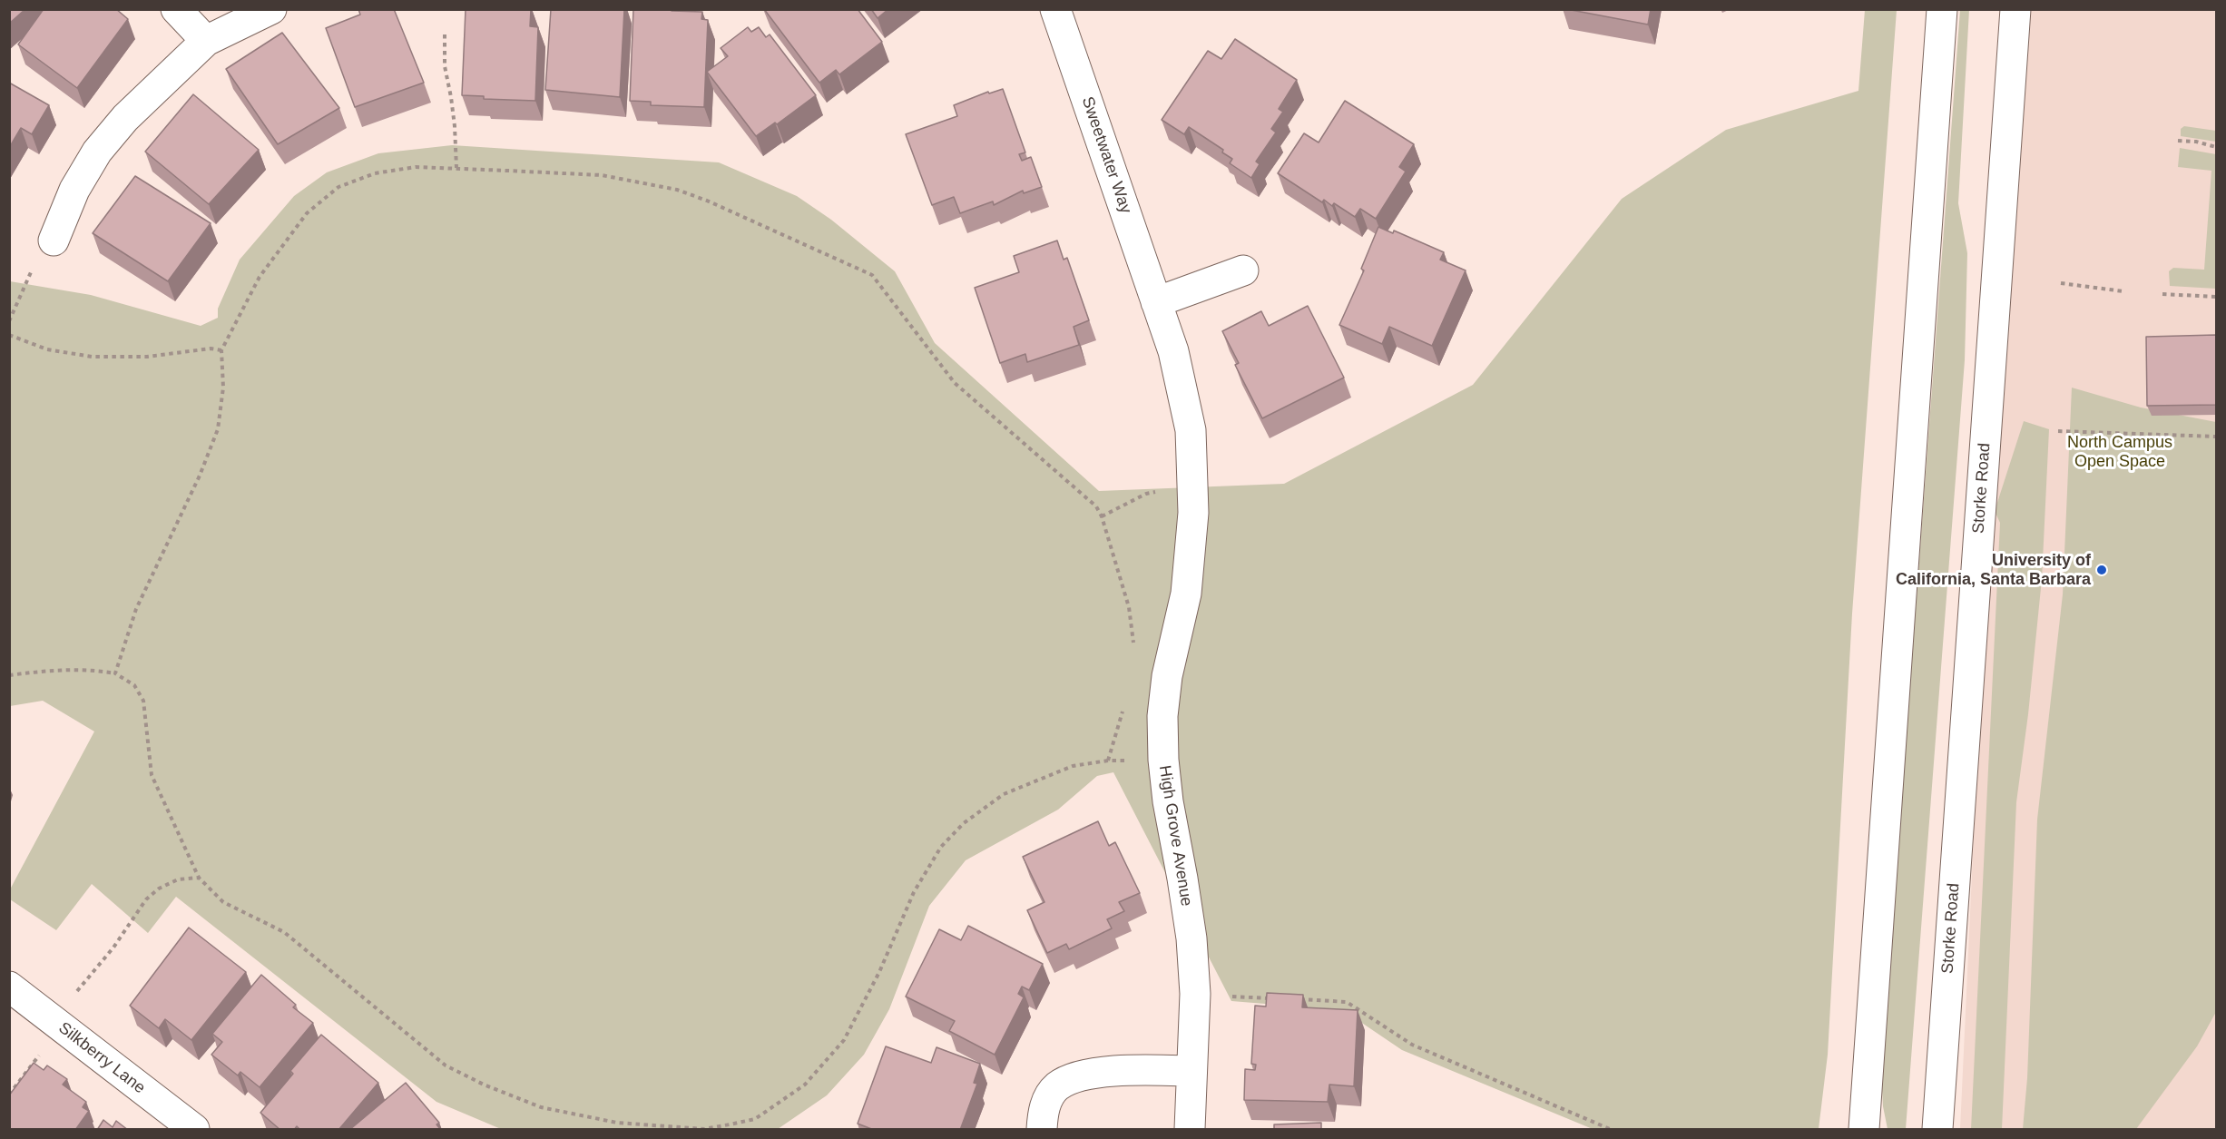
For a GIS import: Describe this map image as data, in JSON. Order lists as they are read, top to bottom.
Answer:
{
  "streets": {
    "main road": [
      "Sweetwater Way",
      "Storke Road",
      "High Grove Avenue",
      "Silkberry Lane"
    ]
  },
  "crossings": [
    ["Sweetwater Way", "High Grove Avenue"]
  ],
  "parks": ["North Campus Open Space"],
  "places": ["University of California, Santa Barbara"]
}
